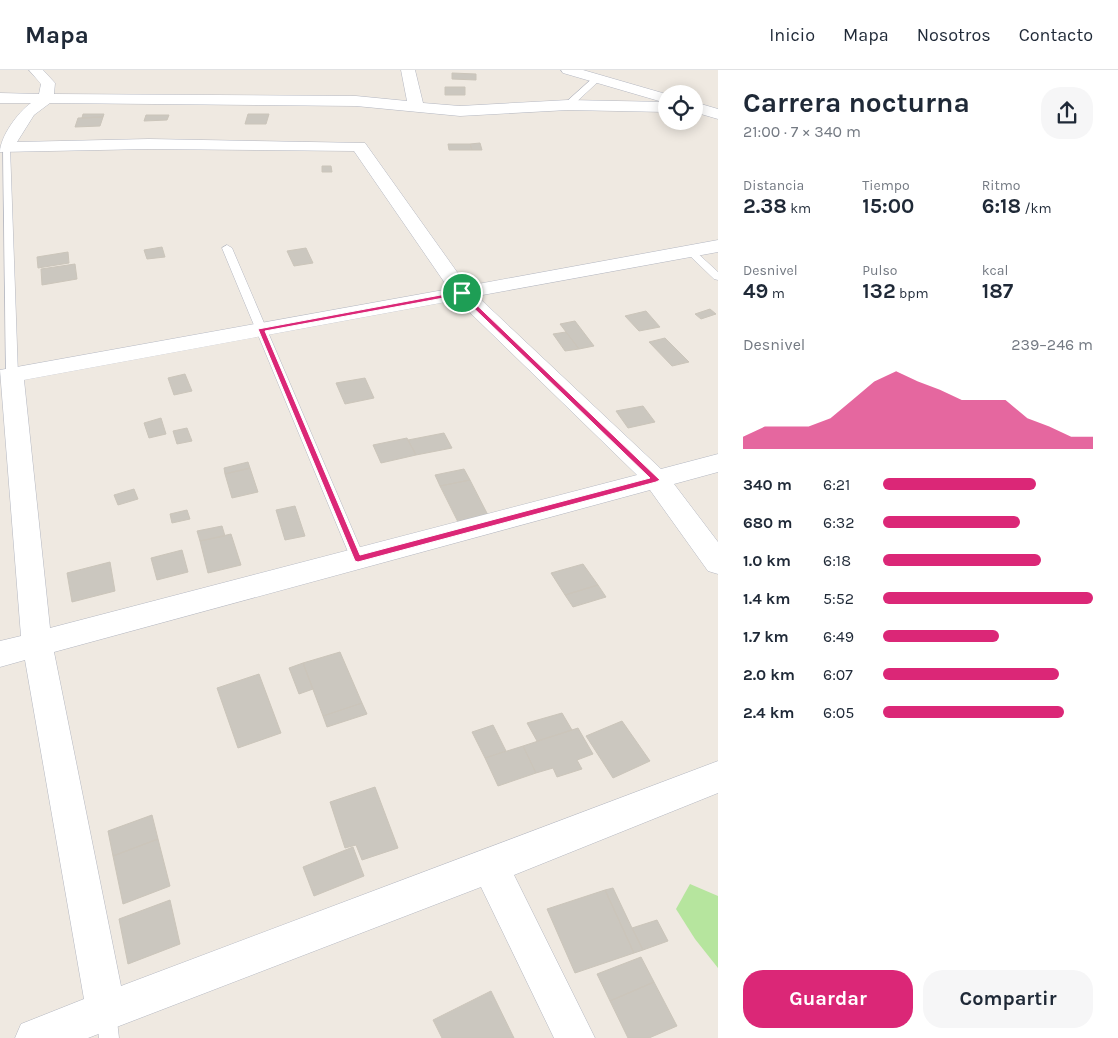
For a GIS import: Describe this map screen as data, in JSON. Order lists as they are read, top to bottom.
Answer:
{
  "page": {
    "header": "Mapa",
    "nav": [
      "Inicio",
      "Mapa",
      "Nosotros",
      "Contacto"
    ],
    "heading": ["Carrera nocturna", "21:00 · 7 × 340 m"],
    "stats": [
      ["Distancia", "2.38 km"],
      ["Tiempo", "15:00"],
      ["Ritmo", "6:18 /km"],
      ["Desnivel", "49 m"],
      ["Pulso", "132 bpm"],
      ["kcal", "187"]
    ],
    "chart": ["Desnivel", "239–246 m"],
    "list": [
      {
        "name": "340 m",
        "note": "6:21"
      },
      {
        "name": "680 m",
        "note": "6:32"
      },
      {
        "name": "1.0 km",
        "note": "6:18"
      },
      {
        "name": "1.4 km",
        "note": "5:52"
      },
      {
        "name": "1.7 km",
        "note": "6:49"
      },
      {
        "name": "2.0 km",
        "note": "6:07"
      },
      {
        "name": "2.4 km",
        "note": "6:05"
      }
    ],
    "buttons": ["Guardar", "Compartir"]
  }
}
